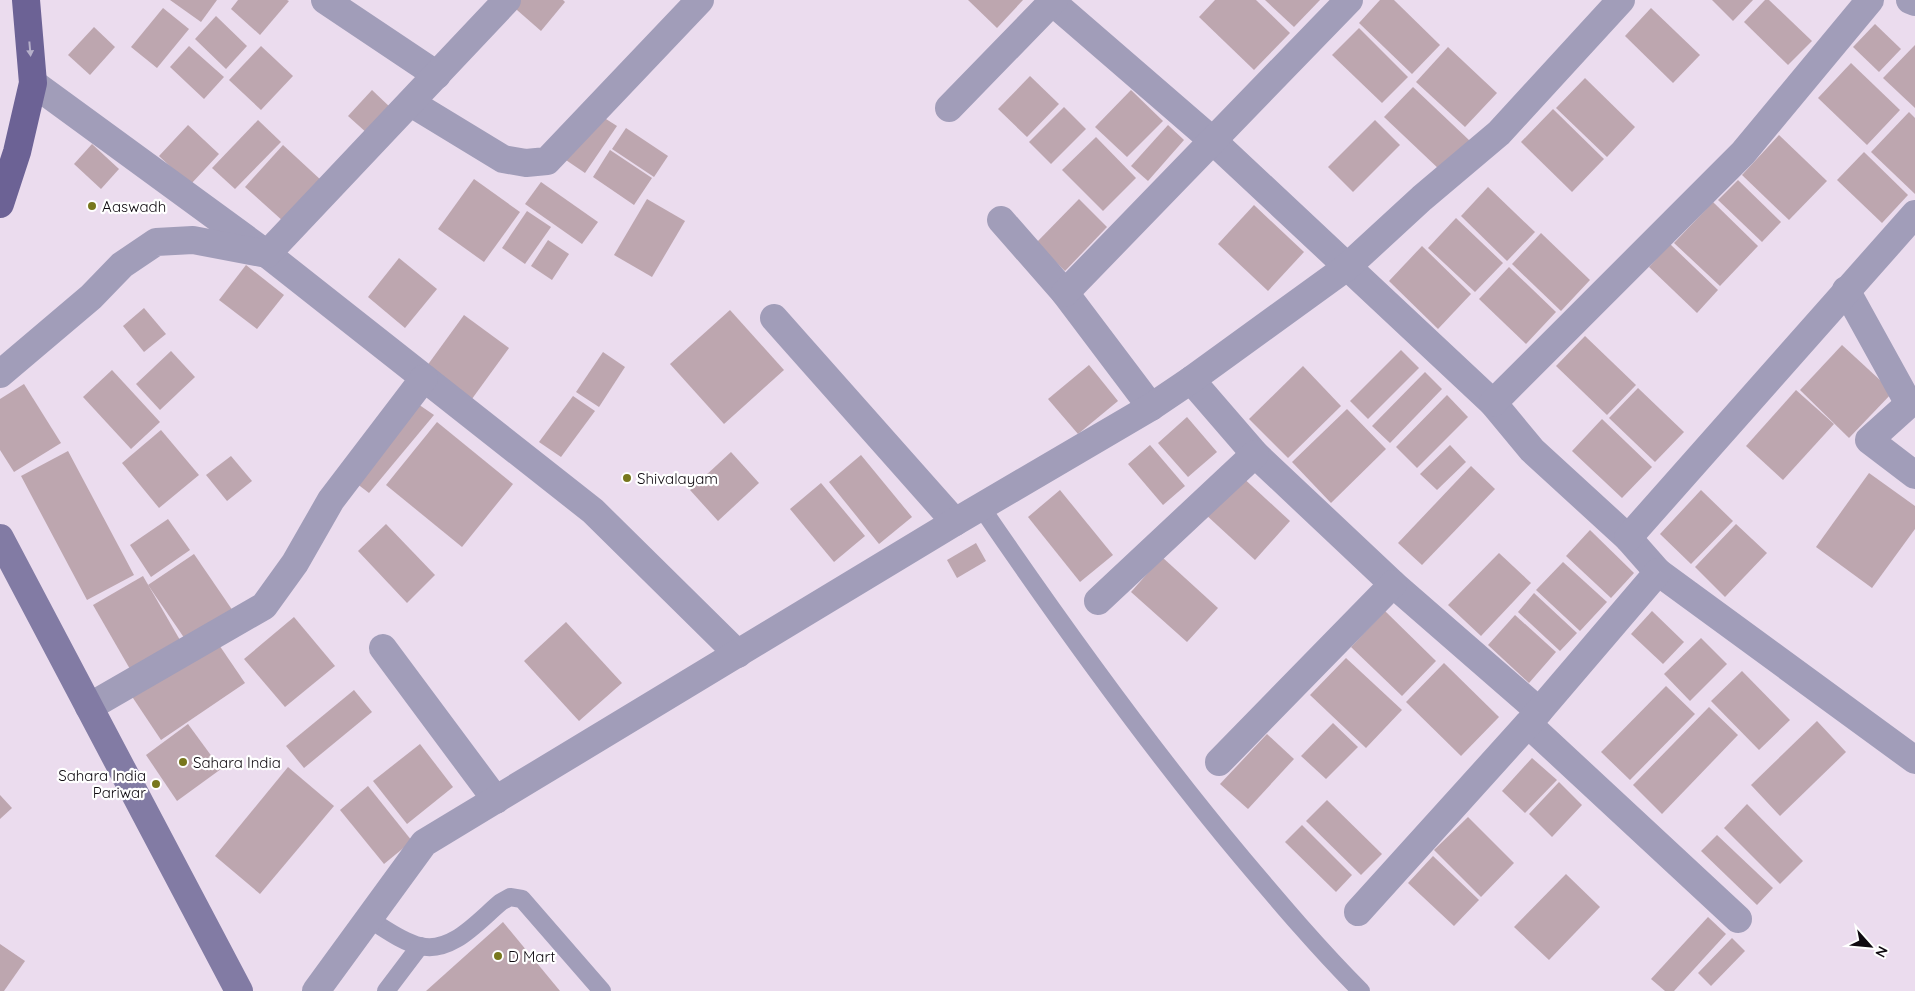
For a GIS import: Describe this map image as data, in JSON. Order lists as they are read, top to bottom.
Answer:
{
  "places": [
    "Aaswadh",
    "Shivalayam",
    "Sahara India",
    "Sahara India Pariwar",
    "D Mart"
  ],
  "north": "bottom right"
}
